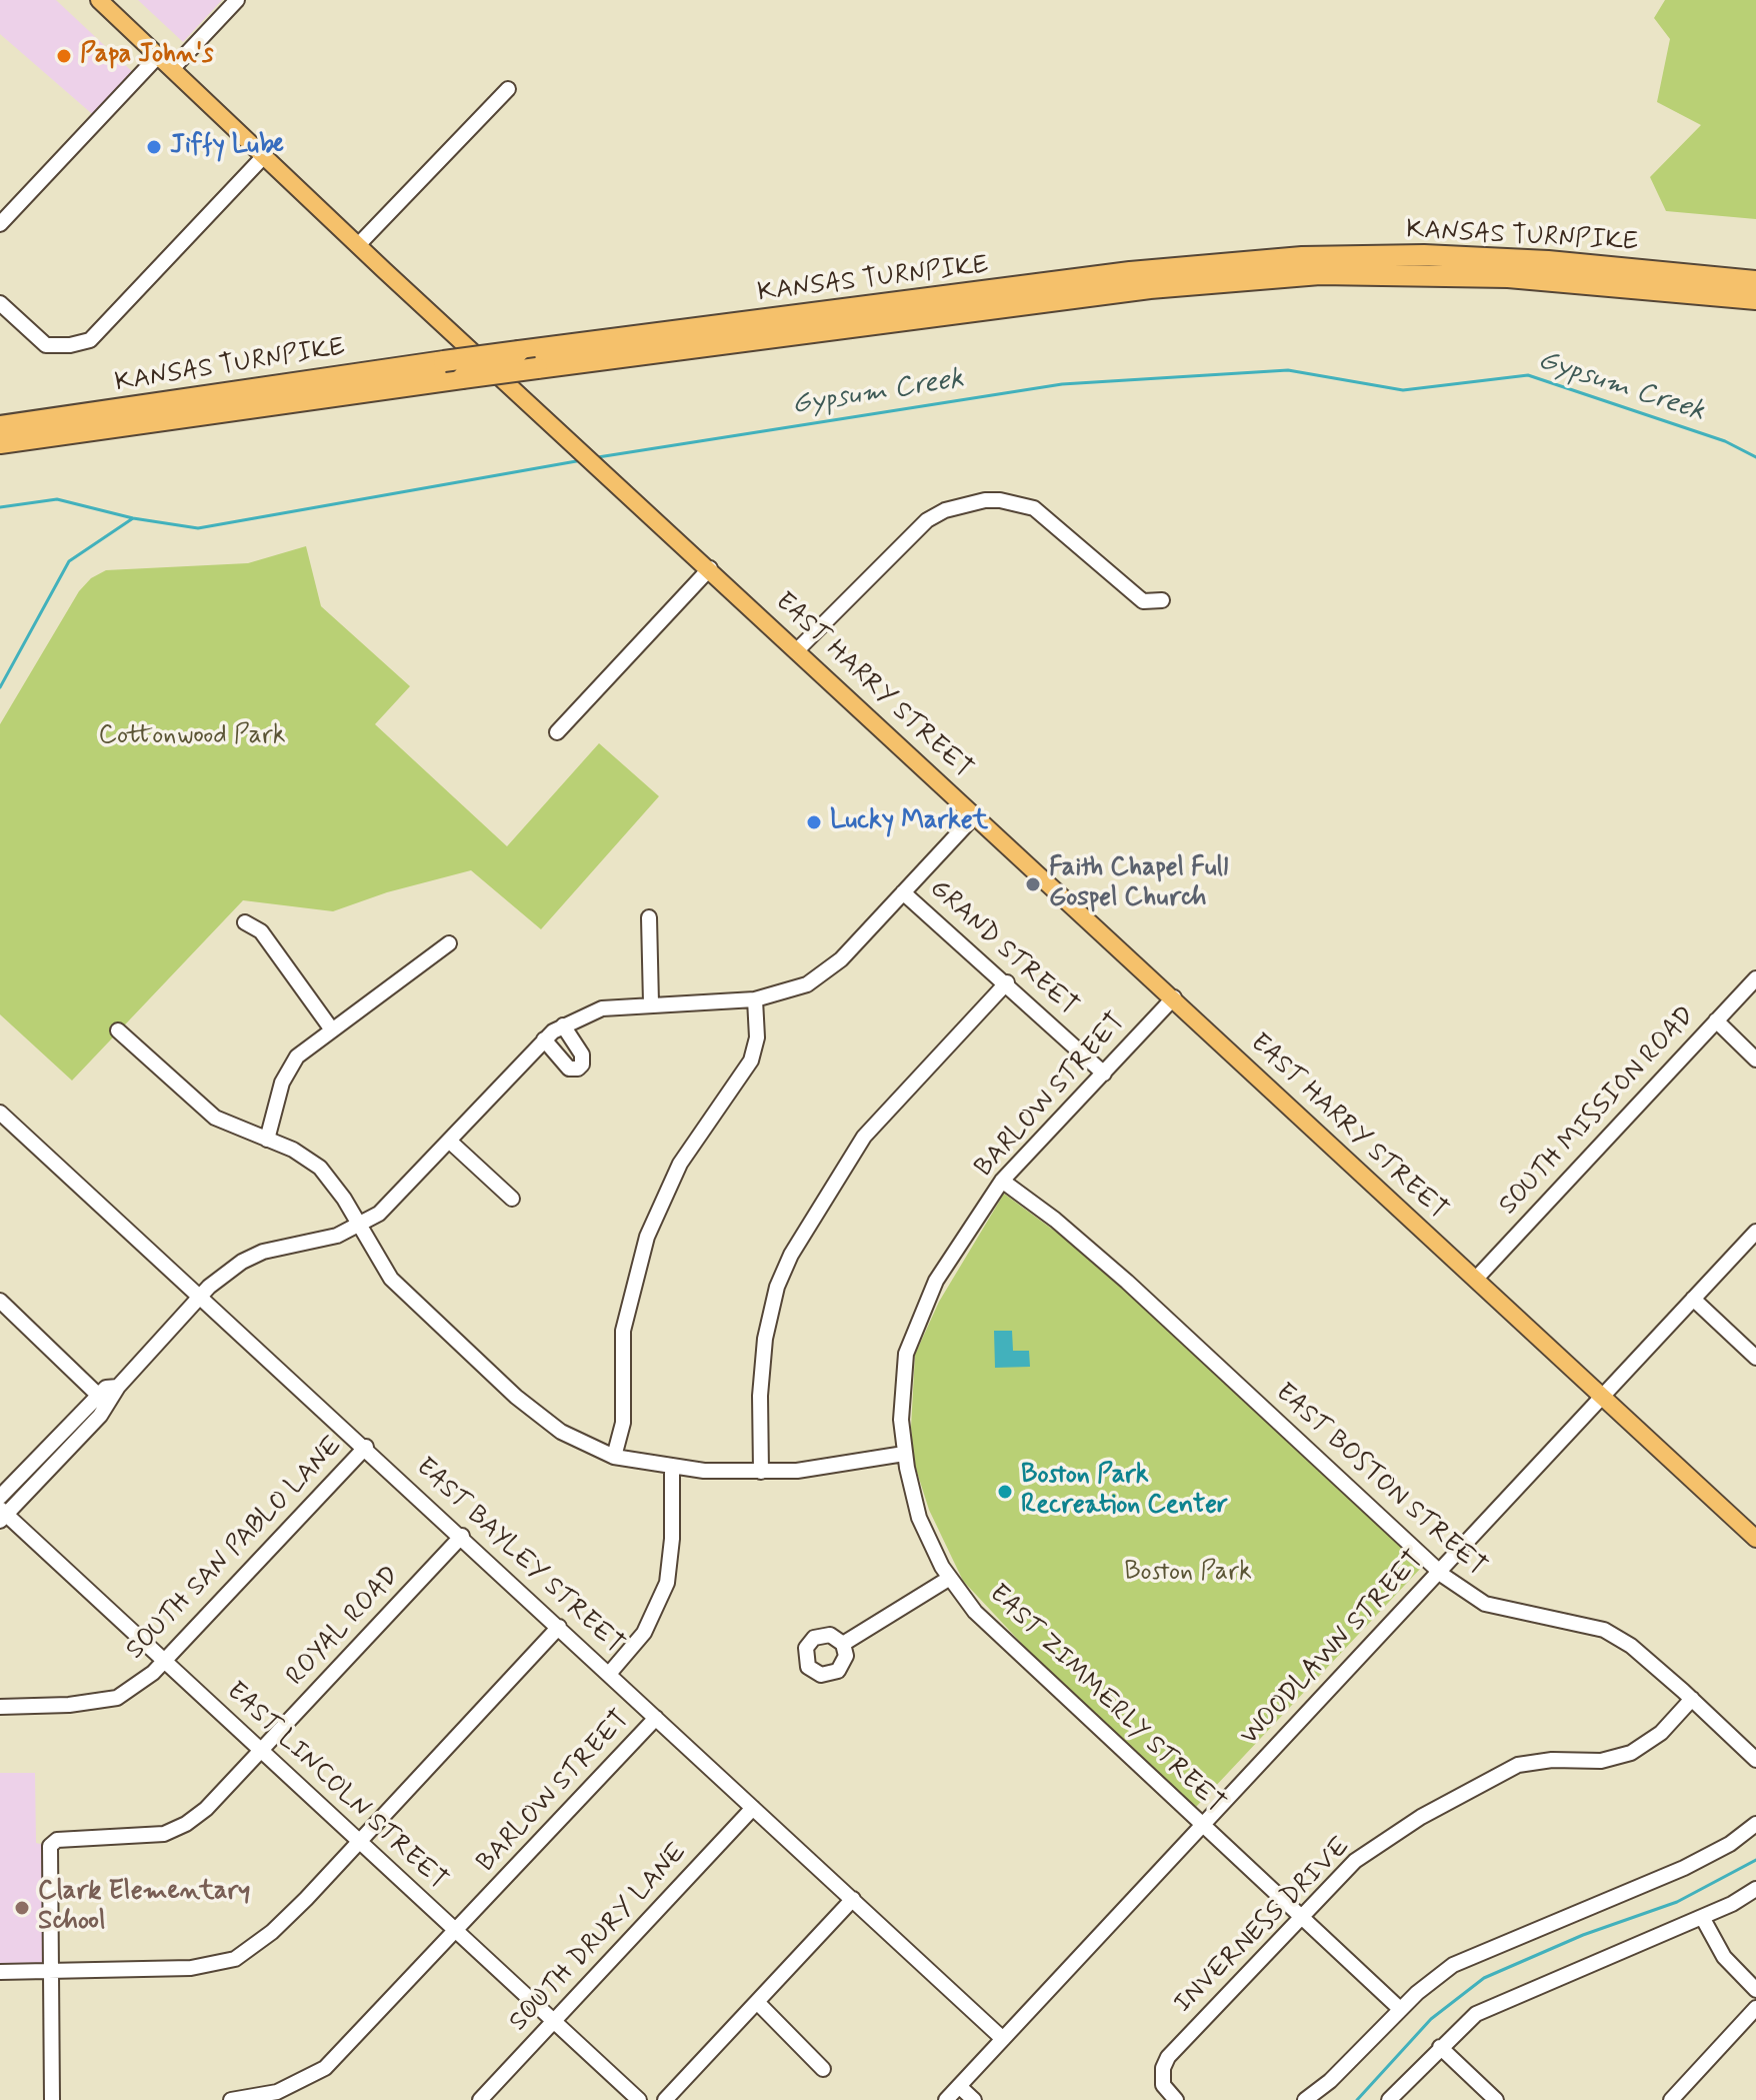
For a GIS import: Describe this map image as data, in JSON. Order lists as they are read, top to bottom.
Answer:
{
  "streets": {
    "highway": ["KANSAS TURNPIKE"],
    "main road": ["EAST HARRY STREET"],
    "street": [
      "GRAND STREET",
      "BARLOW STREET",
      "SOUTH MISSION ROAD",
      "EAST BOSTON STREET",
      "SOUTH SAN PABLO LANE",
      "EAST BAYLEY STREET",
      "ROYAL ROAD",
      "WOODLAWN STREET",
      "EAST ZIMMERLY STREET",
      "EAST LINCOLN STREET",
      "INVERNESS DRIVE",
      "SOUTH DRURY LANE"
    ]
  },
  "crossings": [
    ["EAST HARRY STREET", "BARLOW STREET"],
    ["EAST HARRY STREET", "SOUTH MISSION ROAD"],
    ["EAST HARRY STREET", "WOODLAWN STREET"],
    ["GRAND STREET", "BARLOW STREET"],
    ["BARLOW STREET", "EAST BOSTON STREET"],
    ["BARLOW STREET", "EAST BAYLEY STREET"],
    ["BARLOW STREET", "EAST ZIMMERLY STREET"],
    ["BARLOW STREET", "EAST LINCOLN STREET"],
    ["EAST BOSTON STREET", "WOODLAWN STREET"],
    ["EAST BOSTON STREET", "INVERNESS DRIVE"],
    ["SOUTH SAN PABLO LANE", "EAST BAYLEY STREET"],
    ["SOUTH SAN PABLO LANE", "EAST LINCOLN STREET"],
    ["EAST BAYLEY STREET", "ROYAL ROAD"],
    ["EAST BAYLEY STREET", "WOODLAWN STREET"],
    ["EAST BAYLEY STREET", "SOUTH DRURY LANE"],
    ["ROYAL ROAD", "EAST LINCOLN STREET"],
    ["WOODLAWN STREET", "EAST ZIMMERLY STREET"],
    ["EAST ZIMMERLY STREET", "INVERNESS DRIVE"],
    ["EAST LINCOLN STREET", "SOUTH DRURY LANE"]
  ],
  "water": ["Gypsum Creek"],
  "parks": ["Cottonwood Park", "Boston Park"],
  "places": [
    "Papa John's",
    "Jiffy Lube",
    "Lucky Market",
    "Faith Chapel Full Gospel Church",
    "Boston Park Recreation Center",
    "Clark Elementary School"
  ]
}
